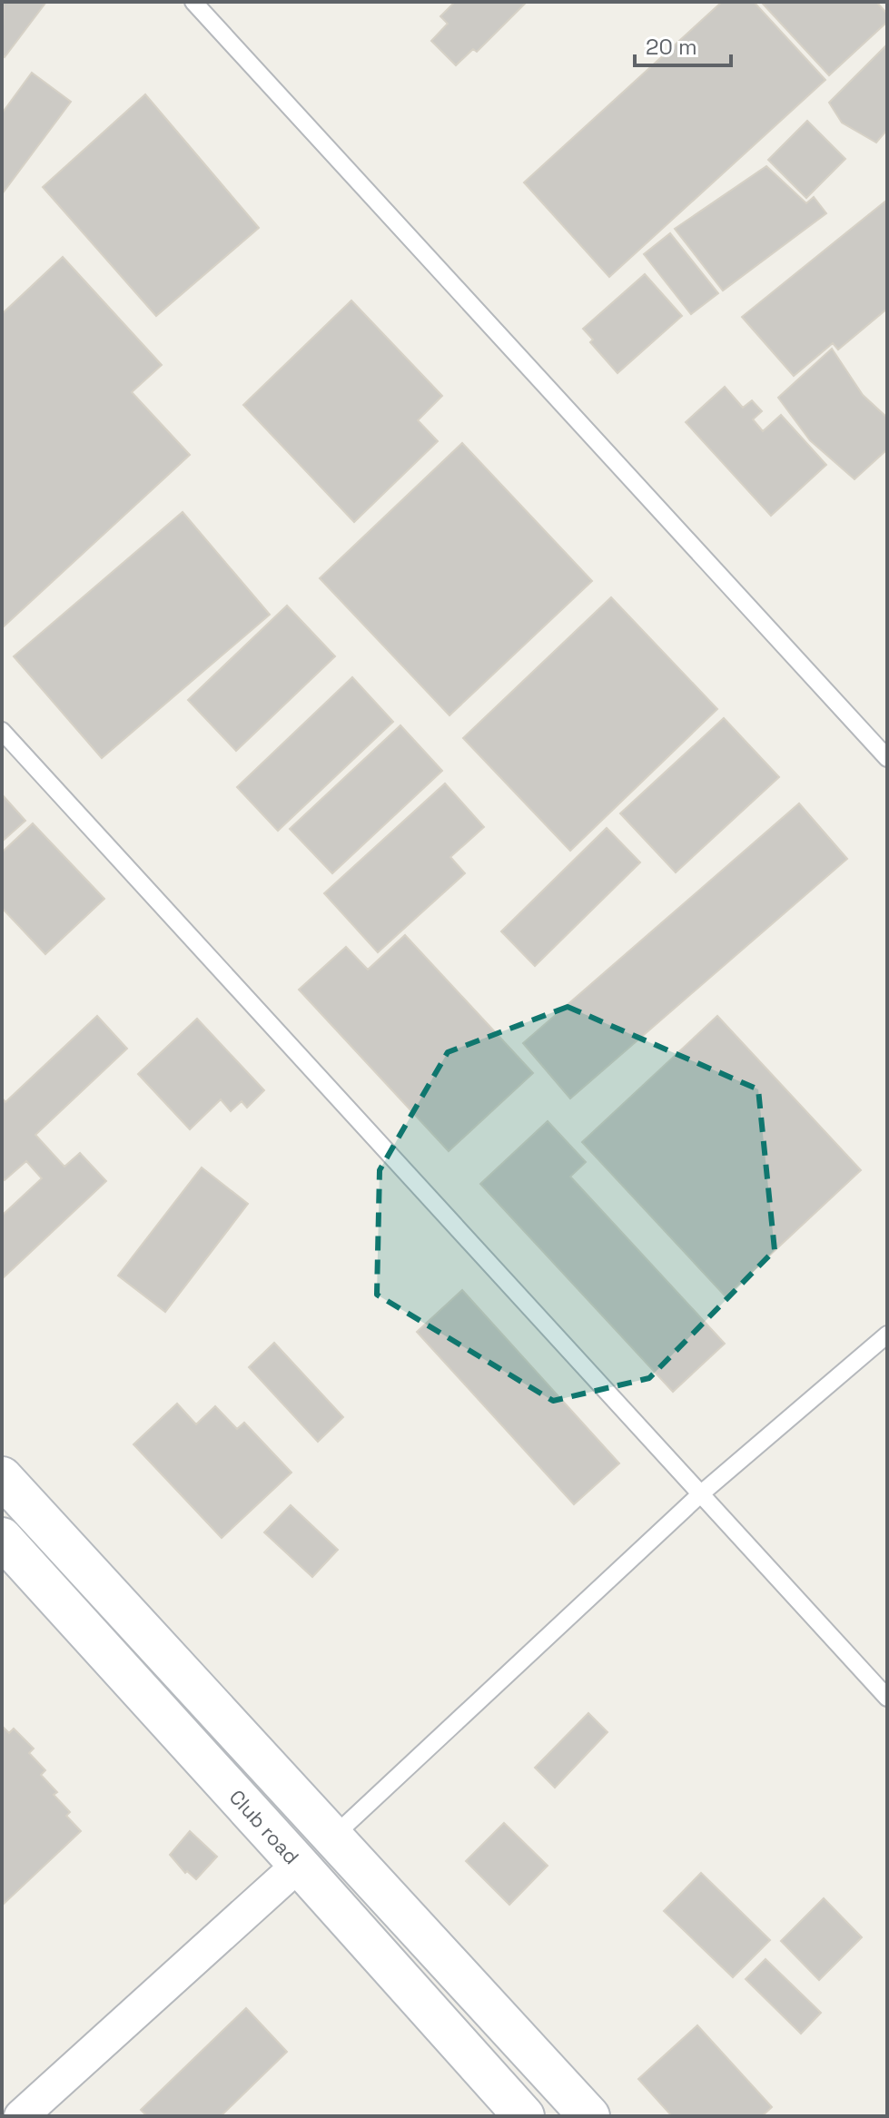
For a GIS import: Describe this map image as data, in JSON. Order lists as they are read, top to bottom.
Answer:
{
  "streets": {
    "main road": ["Club road"]
  },
  "scale_bar": "20 m"
}
